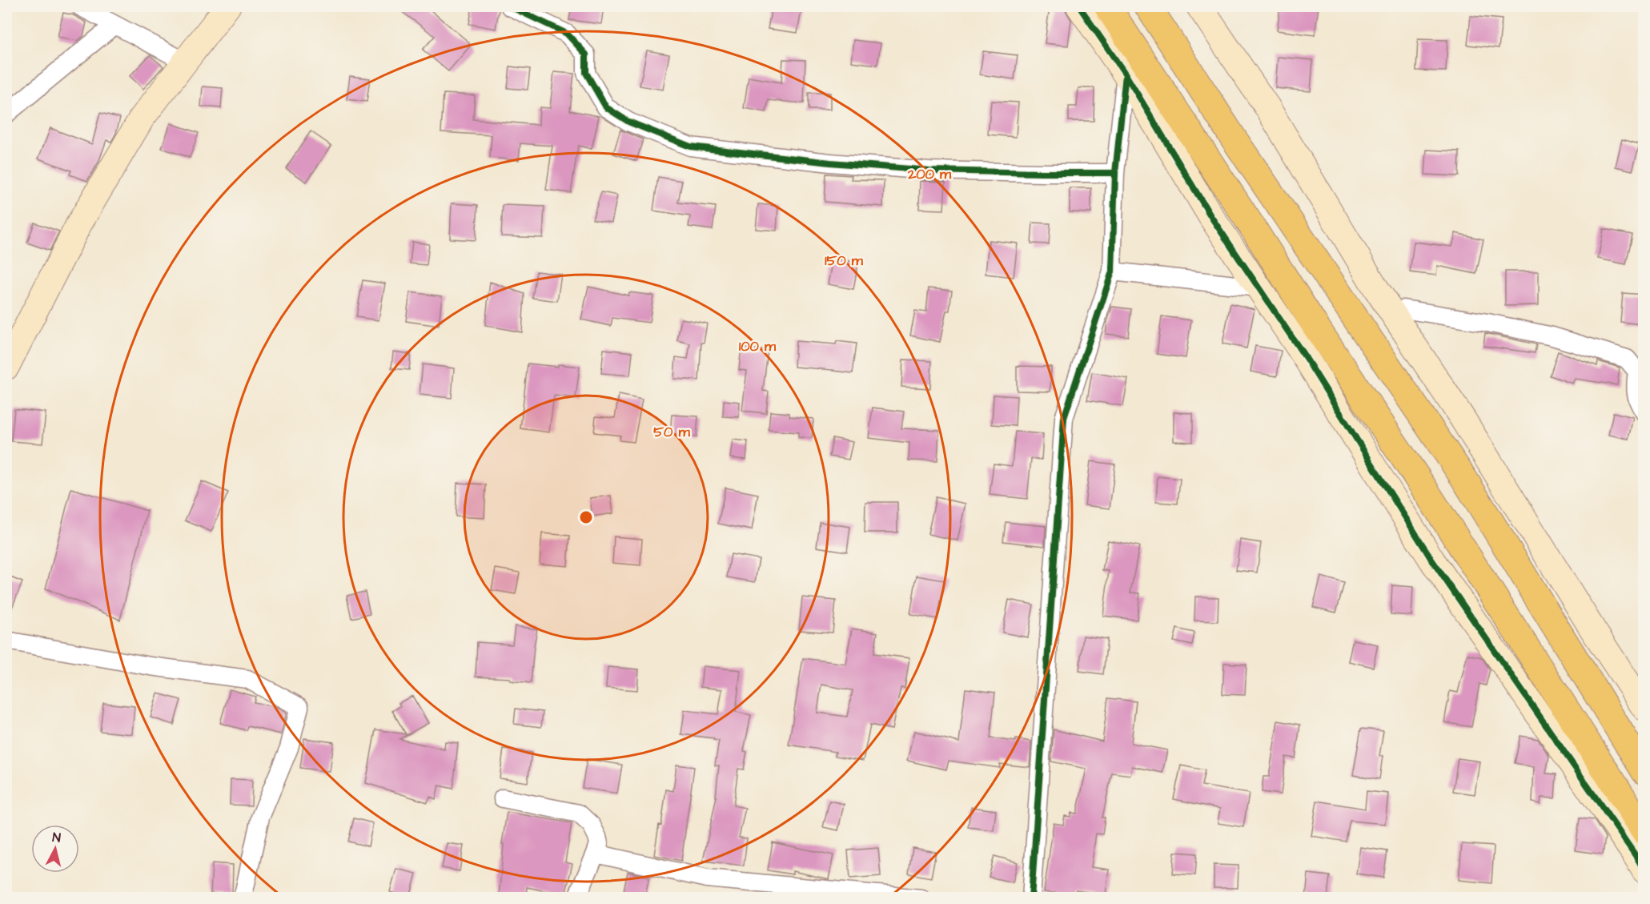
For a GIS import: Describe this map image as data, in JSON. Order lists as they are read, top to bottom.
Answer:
{
  "north": "top",
  "rings": [
    "200 m",
    "150 m",
    "100 m",
    "50 m"
  ]
}
